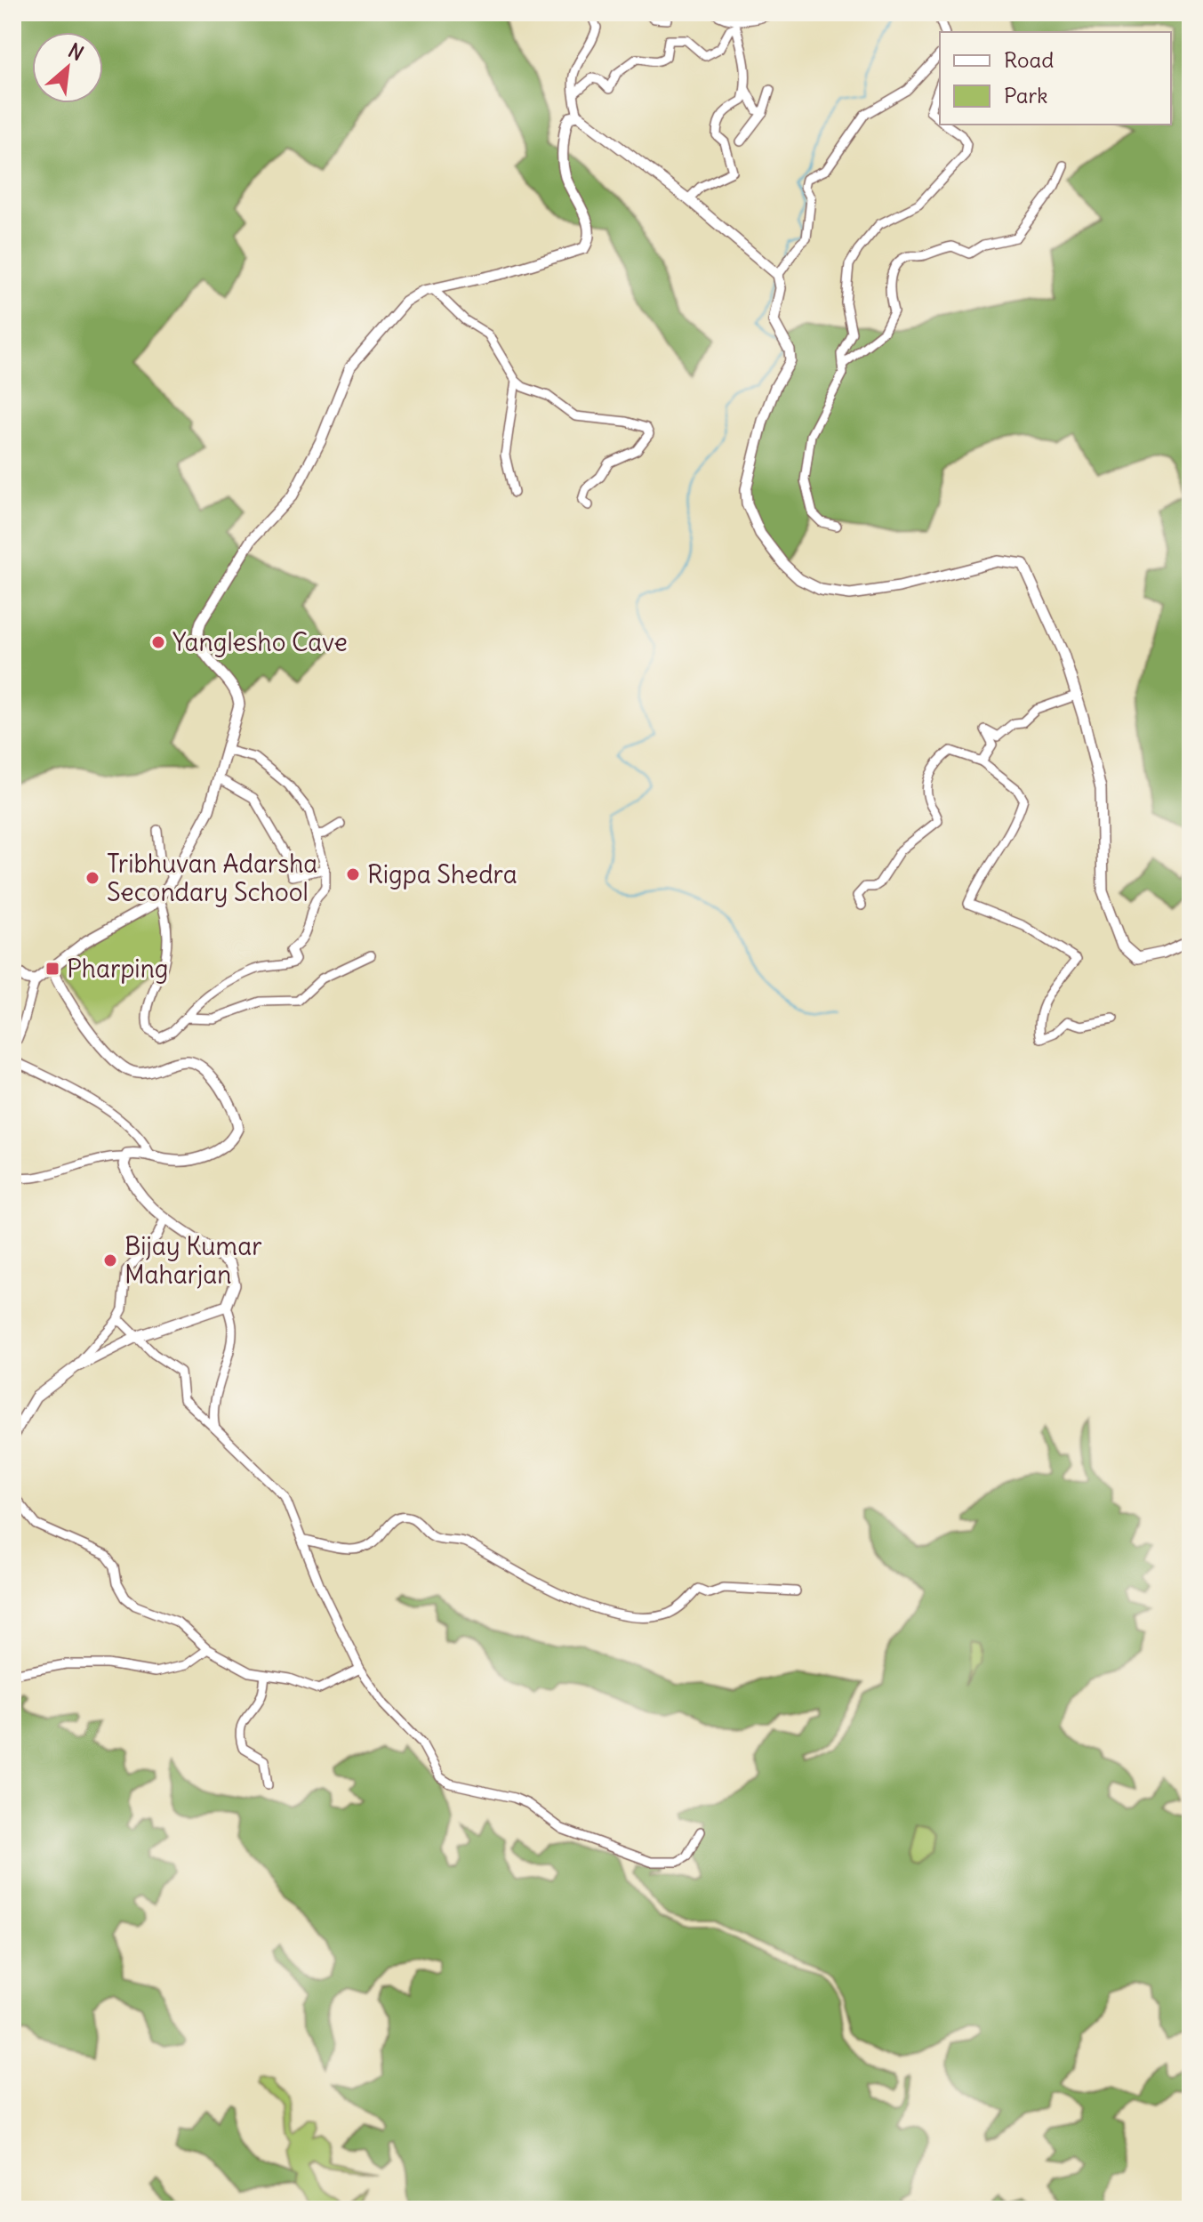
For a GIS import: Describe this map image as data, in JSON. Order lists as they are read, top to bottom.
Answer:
{
  "places": {
    "other": [
      "Yanglesho Cave",
      "Rigpa Shedra",
      "Tribhuvan Adarsha Secondary School",
      "Bijay Kumar Maharjan"
    ],
    "transit": ["Pharping"]
  },
  "legend": ["Road", "Park"],
  "north": "top right"
}
